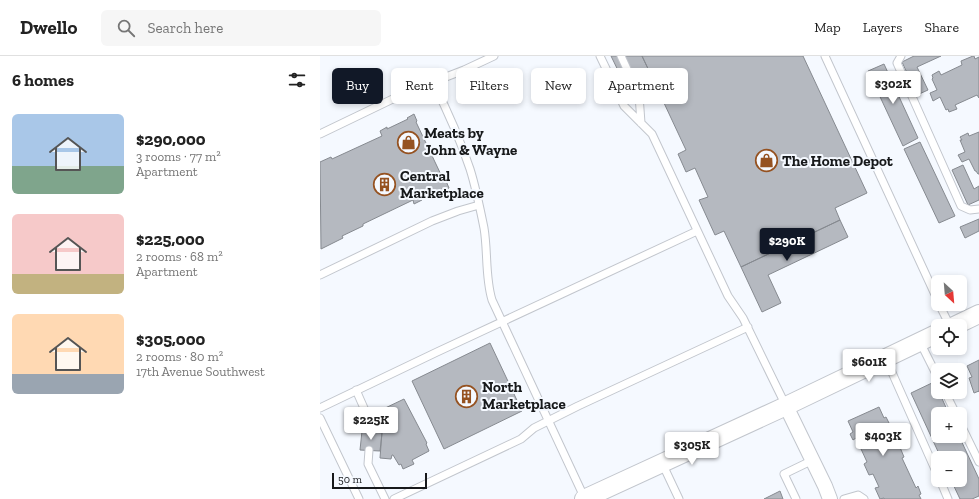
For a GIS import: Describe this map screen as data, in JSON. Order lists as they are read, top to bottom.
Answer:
{
  "places": {
    "shop": ["Meats by John & Wayne", "The Home Depot"],
    "building": ["Central Marketplace", "North Marketplace"]
  },
  "scale_bar": "50 m",
  "north": "bottom right",
  "page": {
    "header": "Dwello",
    "search": "Search here",
    "nav": ["Map", "Layers", "Share"],
    "heading": "6 homes",
    "chip": [
      "Buy",
      "Rent",
      "Filters",
      "New",
      "Apartment"
    ],
    "price": [
      "$302K",
      "$290K",
      "$601K",
      "$225K",
      "$403K",
      "$305K"
    ],
    "list": [
      {
        "name": "$290,000",
        "note": "3 rooms · 77 m² · Apartment"
      },
      {
        "name": "$225,000",
        "note": "2 rooms · 68 m² · Apartment"
      },
      {
        "name": "$305,000",
        "note": "2 rooms · 80 m² · 17th Avenue Southwest"
      }
    ],
    "map_buttons": ["+", "−"],
    "scale": "50 m"
  }
}
